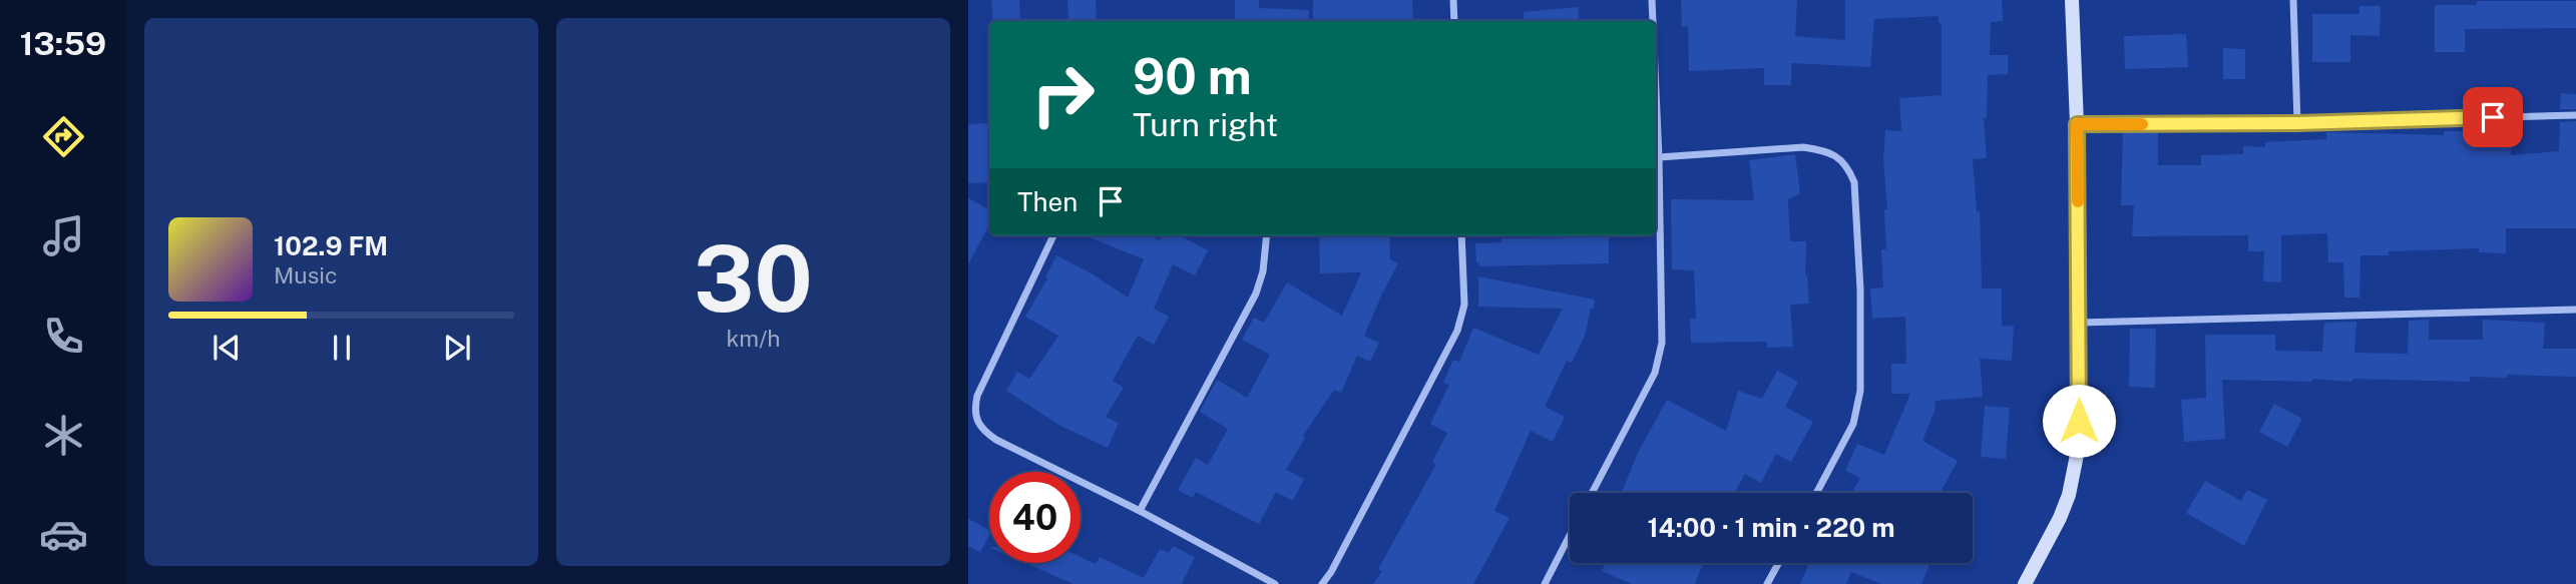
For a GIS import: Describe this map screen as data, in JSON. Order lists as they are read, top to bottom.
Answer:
{
  "page": {
    "tabs": "13:59",
    "tile": ["30", "km/h"],
    "turn": ["90 m", "Turn right"],
    "then": "Then",
    "song": ["102.9 FM", "Music"],
    "limit": "40",
    "trip": "14:00 · 1 min · 220 m"
  }
}
